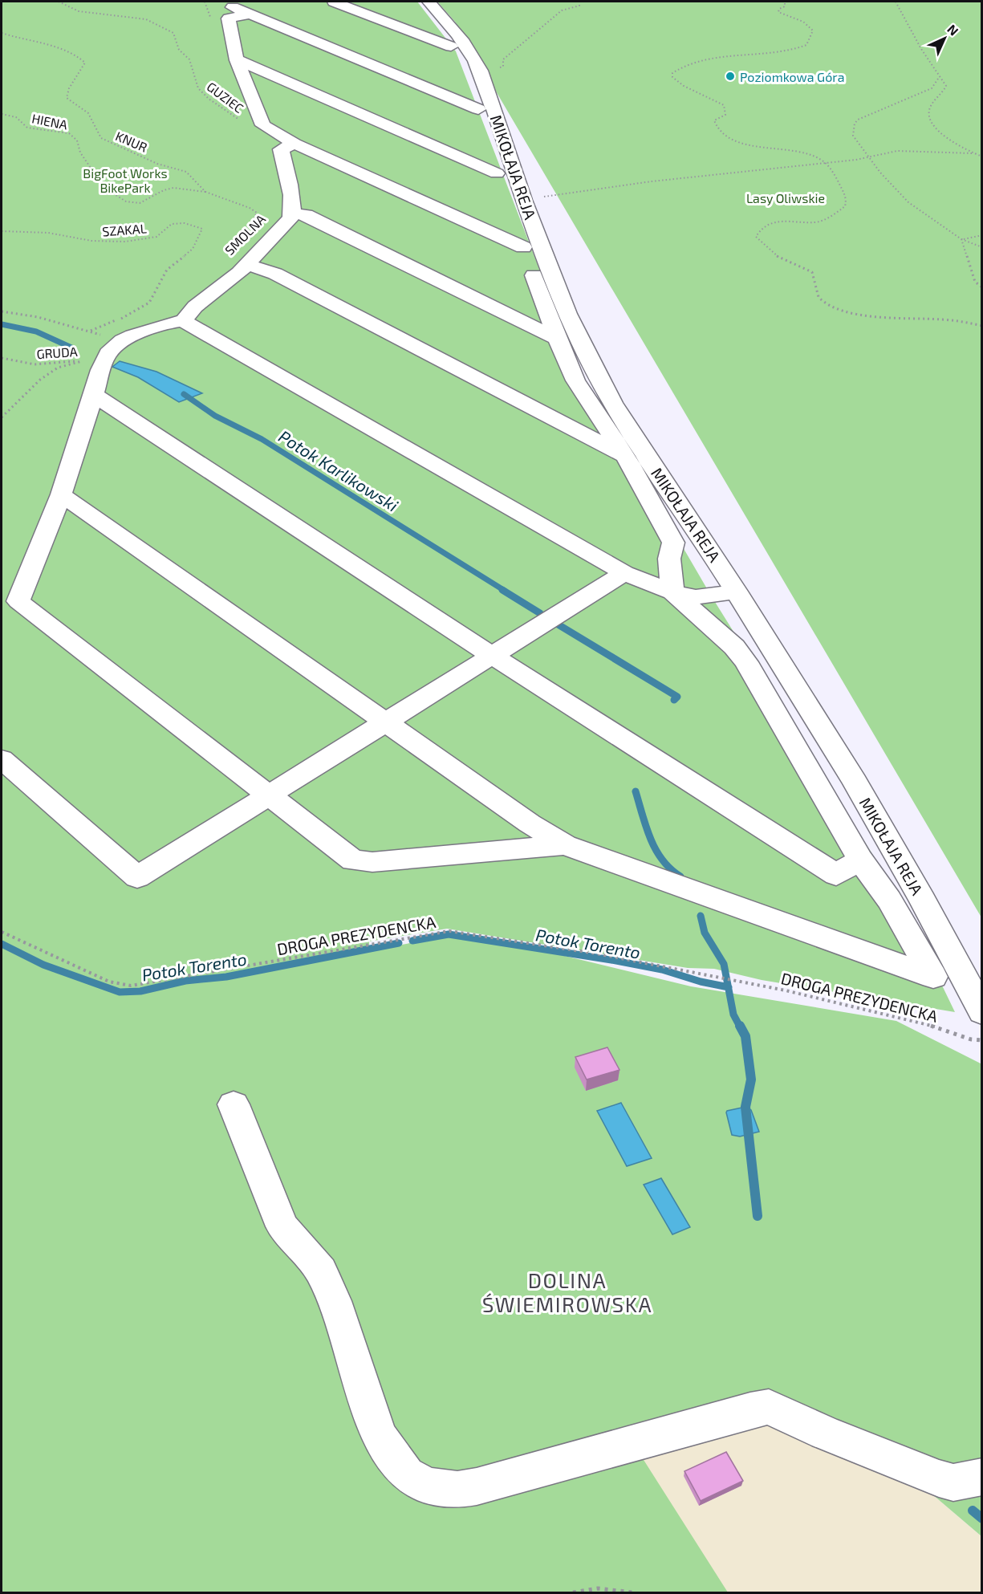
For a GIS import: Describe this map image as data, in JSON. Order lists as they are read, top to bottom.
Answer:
{
  "streets": {
    "street": ["MIKOŁAJA REJA"],
    "path": [
      "GUZIEC",
      "HIENA",
      "KNUR",
      "SZAKAL",
      "GRUDA",
      "DROGA PREZYDENCKA"
    ]
  },
  "crossings": [
    ["HIENA", "KNUR"]
  ],
  "districts": ["DOLINA ŚWIEMIROWSKA"],
  "water": ["Potok Karlikowski", "Potok Torento"],
  "parks": ["BigFoot Works BikePark", "Lasy Oliwskie"],
  "places": ["Poziomkowa Góra"],
  "north": "top right"
}
